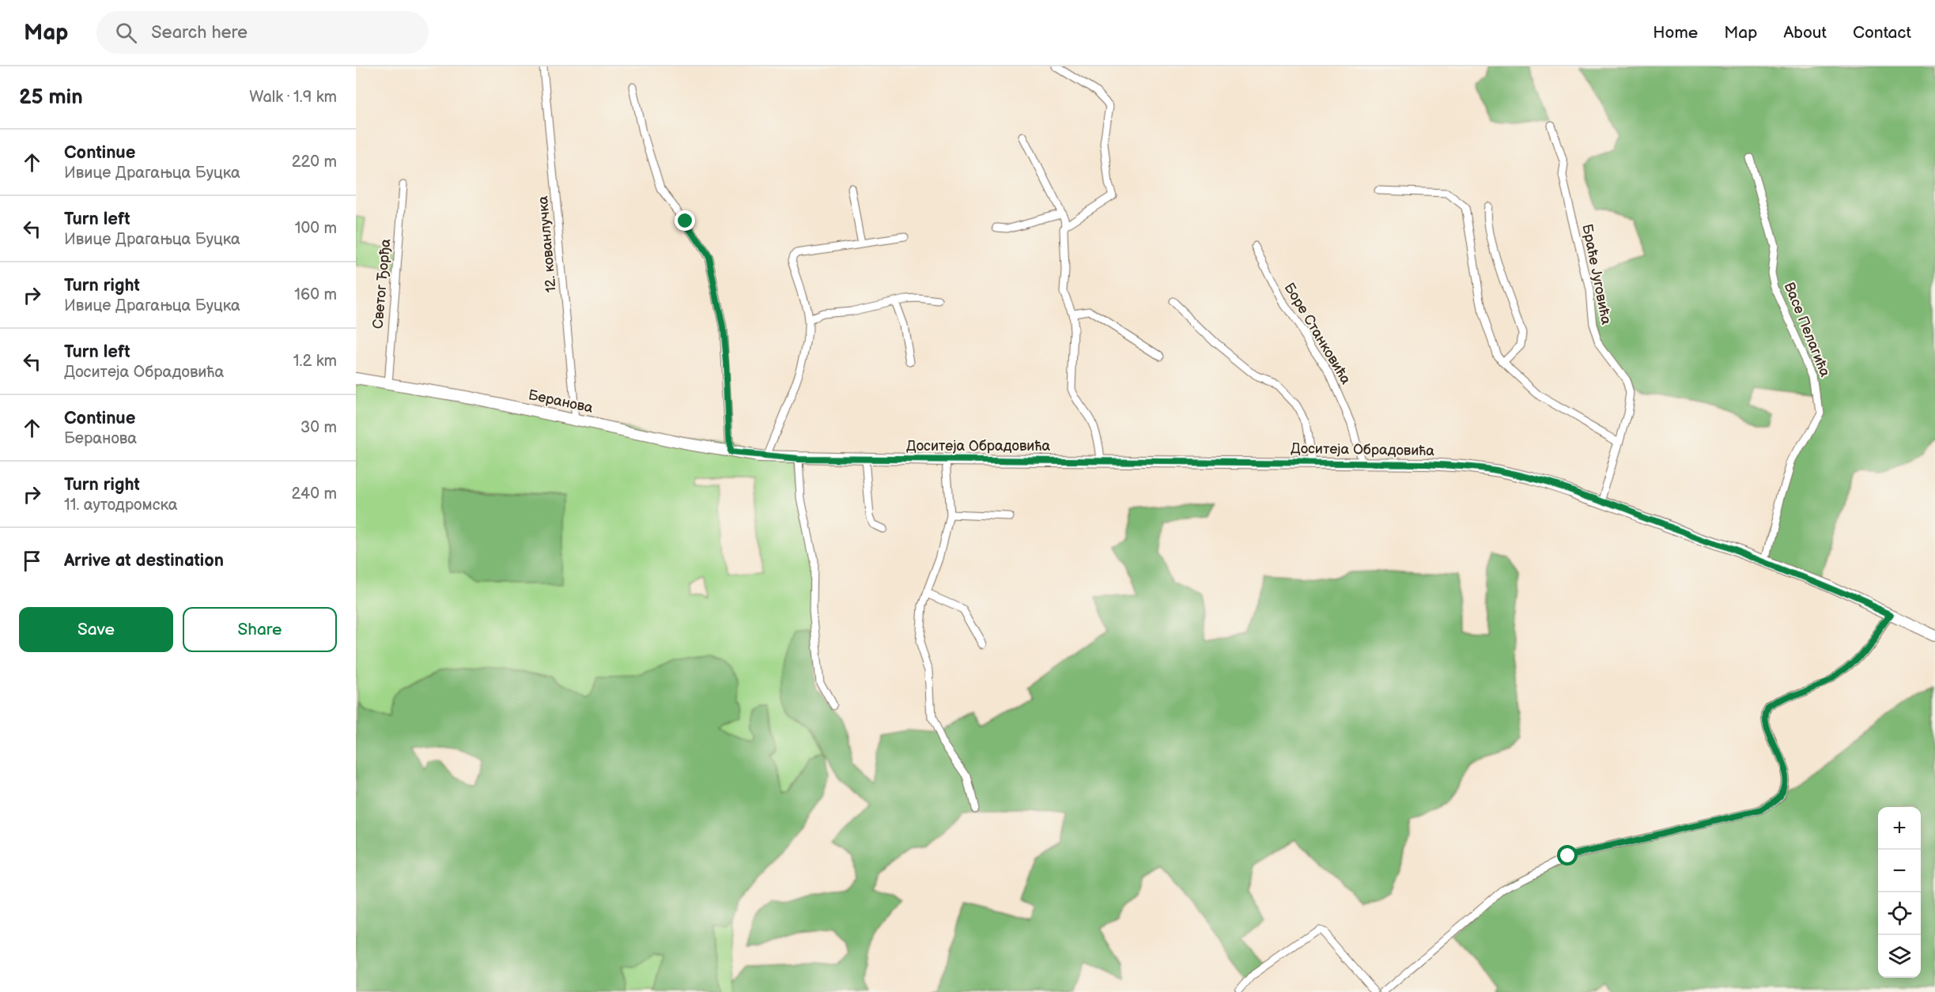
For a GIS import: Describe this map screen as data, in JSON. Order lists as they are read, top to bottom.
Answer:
{
  "streets": {
    "main road": ["Беранова", "Доситеја Обрадовића"],
    "street": [
      "12. кованлучка",
      "Браће Југовића",
      "Светог Ђорђа",
      "Васе Пелагића",
      "Боре Станковића"
    ]
  },
  "crossings": [
    ["12. кованлучка", "Беранова"],
    ["Браће Југовића", "Доситеја Обрадовића"],
    ["Светог Ђорђа", "Беранова"],
    ["Васе Пелагића", "Доситеја Обрадовића"],
    ["Боре Станковића", "Доситеја Обрадовића"],
    ["Беранова", "Доситеја Обрадовића"]
  ],
  "page": {
    "header": "Map",
    "search": "Search here",
    "nav": [
      "Home",
      "Map",
      "About",
      "Contact"
    ],
    "heading": ["25 min", "Walk · 1.9 km"],
    "list": [
      ["Continue", "Ивице Драгањца Буцка", "220 m"],
      ["Turn left", "Ивице Драгањца Буцка", "100 m"],
      ["Turn right", "Ивице Драгањца Буцка", "160 m"],
      ["Turn left", "Доситеја Обрадовића", "1.2 km"],
      ["Continue", "Беранова", "30 m"],
      ["Turn right", "11. аутодромска", "240 m"],
      "Arrive at destination"
    ],
    "buttons": ["Save", "Share"],
    "map_buttons": ["+", "−"]
  }
}
